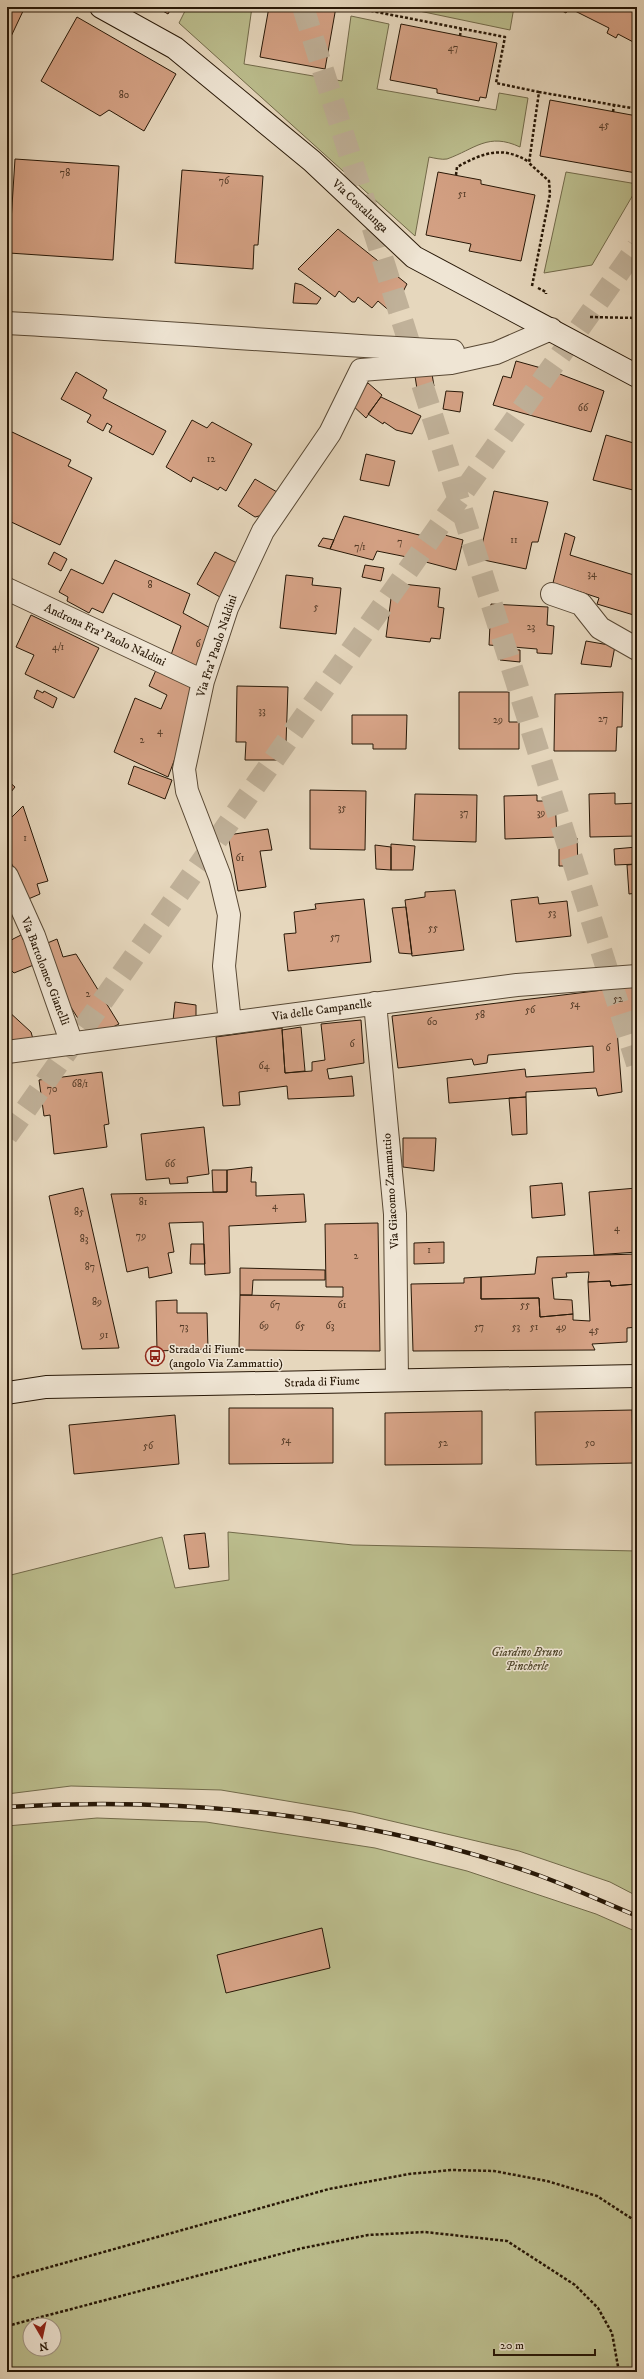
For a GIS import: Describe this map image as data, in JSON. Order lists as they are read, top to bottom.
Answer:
{
  "streets": {
    "street": [
      "Via Costalunga",
      "Androna Fra' Paolo Naldini",
      "Via Fra' Paolo Naldini",
      "Via Bartolomeo Gianelli",
      "Via delle Campanelle",
      "Via Giacomo Zammattio",
      "Strada di Fiume"
    ]
  },
  "crossings": [
    ["Via Costalunga", "Via Fra' Paolo Naldini"],
    ["Androna Fra' Paolo Naldini", "Via Fra' Paolo Naldini"],
    ["Via Fra' Paolo Naldini", "Via delle Campanelle"],
    ["Via Bartolomeo Gianelli", "Via delle Campanelle"],
    ["Via delle Campanelle", "Via Giacomo Zammattio"],
    ["Via Giacomo Zammattio", "Strada di Fiume"]
  ],
  "parks": ["Giardino Bruno Pincherle"],
  "places": {
    "bus stop": ["Strada di Fiume (angolo Via Zammattio)"]
  },
  "house_numbers": [
    "47",
    "80",
    "45",
    "78",
    "76",
    "51",
    "66",
    "12",
    "11",
    "7",
    "7/1",
    "34",
    "8",
    "5",
    "23",
    "6",
    "4/1",
    "33",
    "27",
    "29",
    "4",
    "2",
    "35",
    "37",
    "39",
    "1",
    "61",
    "53",
    "55",
    "57",
    "2",
    "52",
    "54",
    "56",
    "58",
    "60",
    "6",
    "6",
    "64",
    "68/1",
    "70",
    "66",
    "81",
    "4",
    "85",
    "4",
    "79",
    "83",
    "1",
    "2",
    "87",
    "89",
    "67",
    "61",
    "55",
    "69",
    "65",
    "63",
    "73",
    "57",
    "53",
    "51",
    "49",
    "45",
    "91",
    "54",
    "52",
    "50",
    "56"
  ],
  "scale_bar": "20 m",
  "north": "bottom"
}
